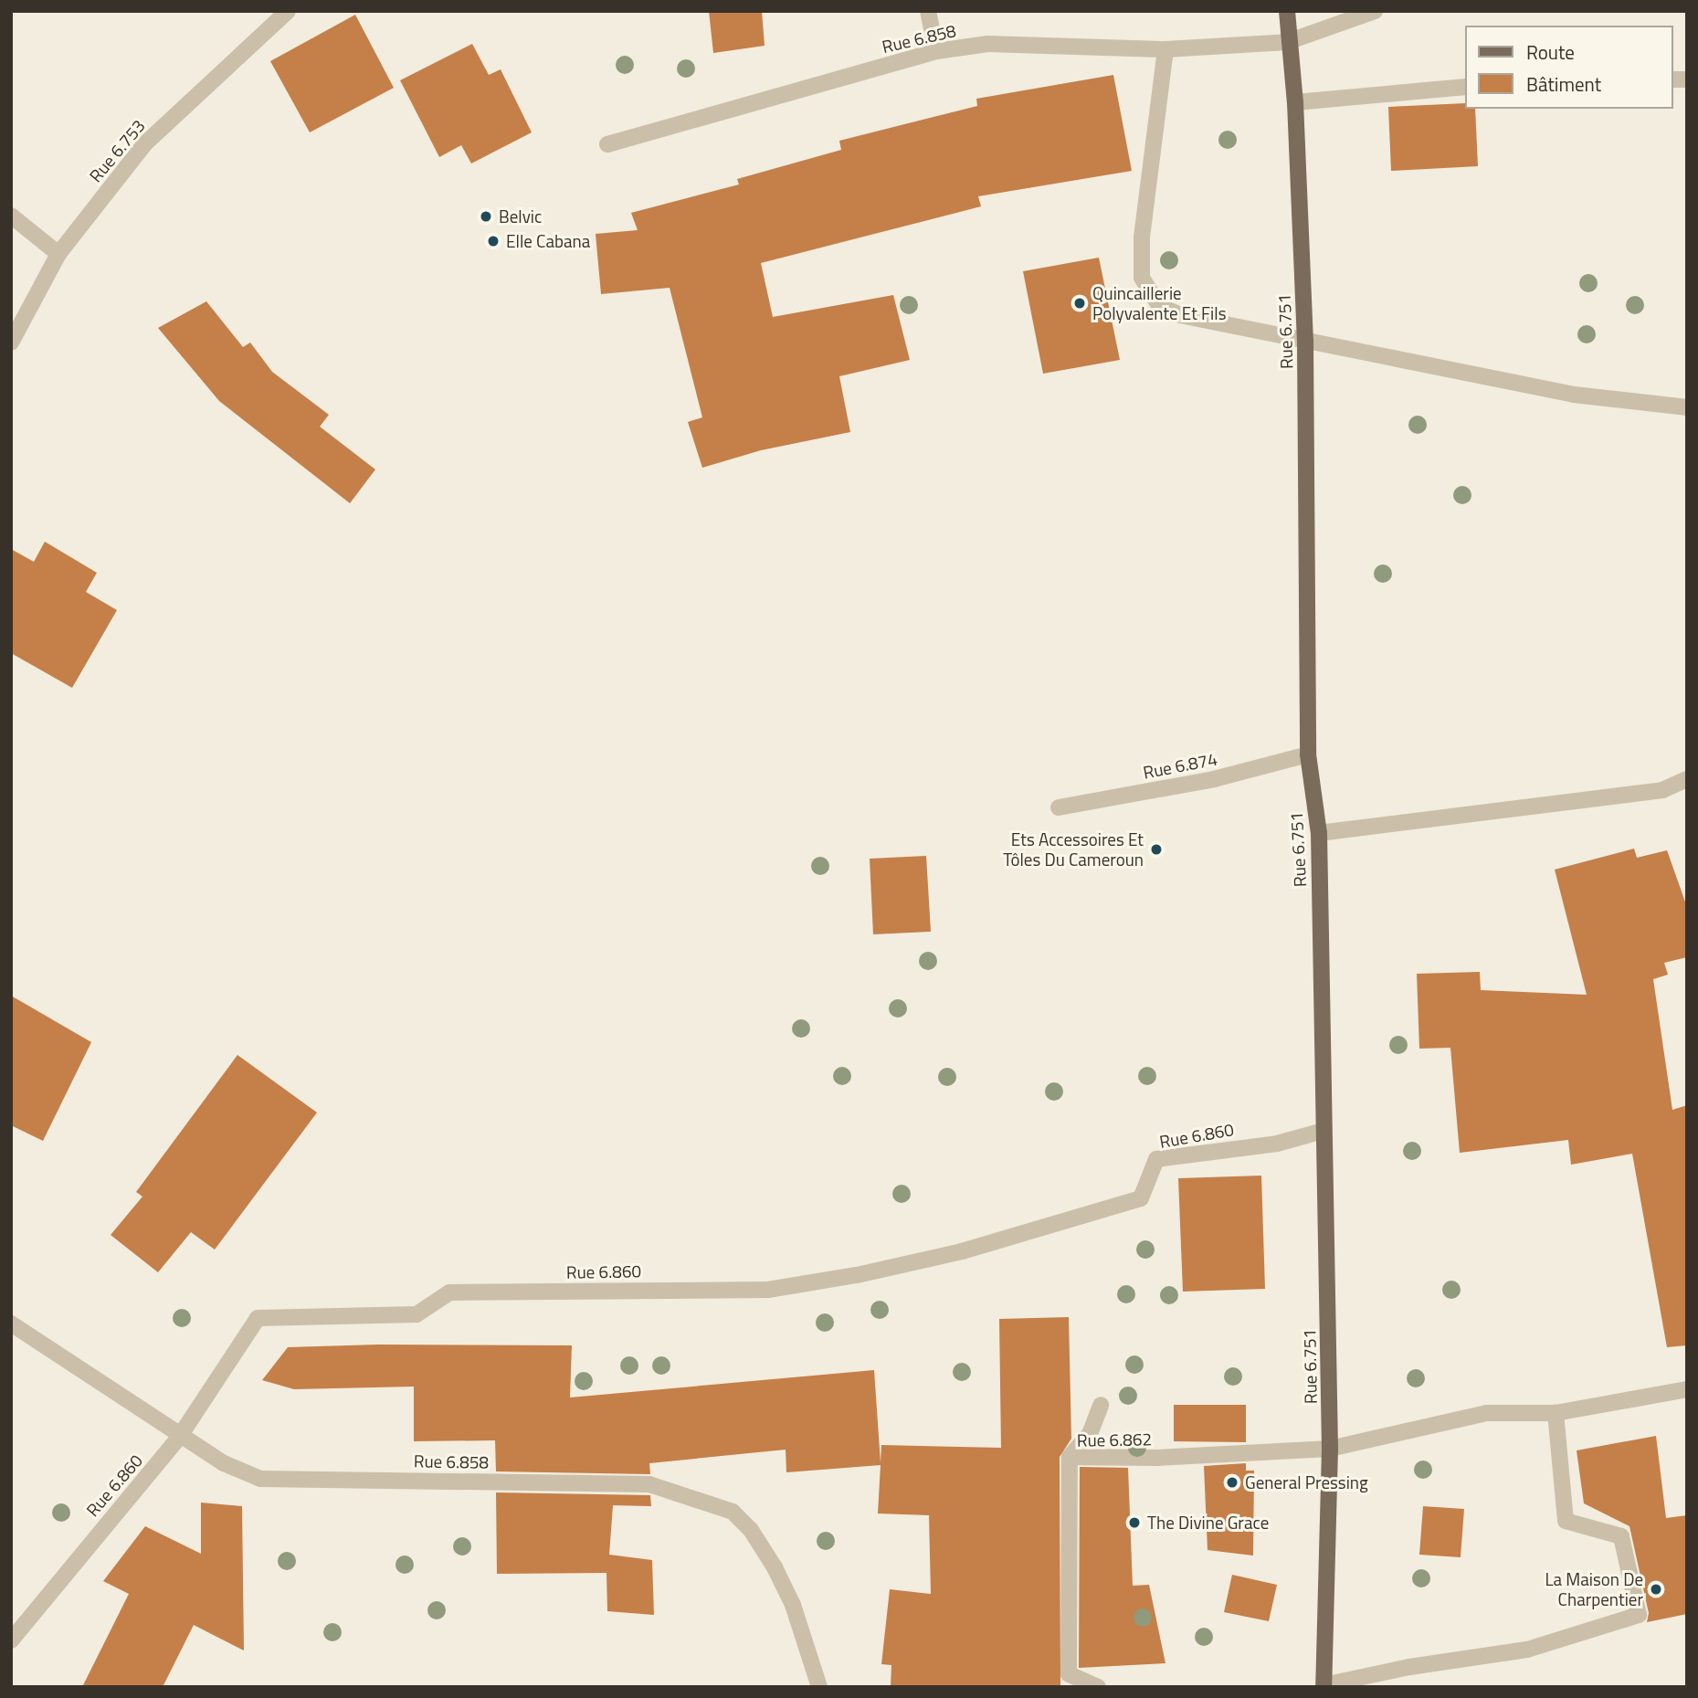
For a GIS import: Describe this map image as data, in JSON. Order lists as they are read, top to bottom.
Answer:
{
  "streets": {
    "main road": ["Rue 6.751"],
    "street": [
      "Rue 6.858",
      "Rue 6.753",
      "Rue 6.874",
      "Rue 6.860",
      "Rue 6.862"
    ]
  },
  "crossings": [
    ["Rue 6.858", "Rue 6.751"],
    ["Rue 6.858", "Rue 6.860"],
    ["Rue 6.751", "Rue 6.874"],
    ["Rue 6.751", "Rue 6.860"],
    ["Rue 6.751", "Rue 6.862"]
  ],
  "places": [
    "Belvic",
    "Elle Cabana",
    "Quincaillerie Polyvalente Et Fils",
    "Ets Accessoires Et Tôles Du Cameroun",
    "General Pressing",
    "The Divine Grace",
    "La Maison De Charpentier"
  ],
  "legend": ["Route", "Bâtiment"]
}
